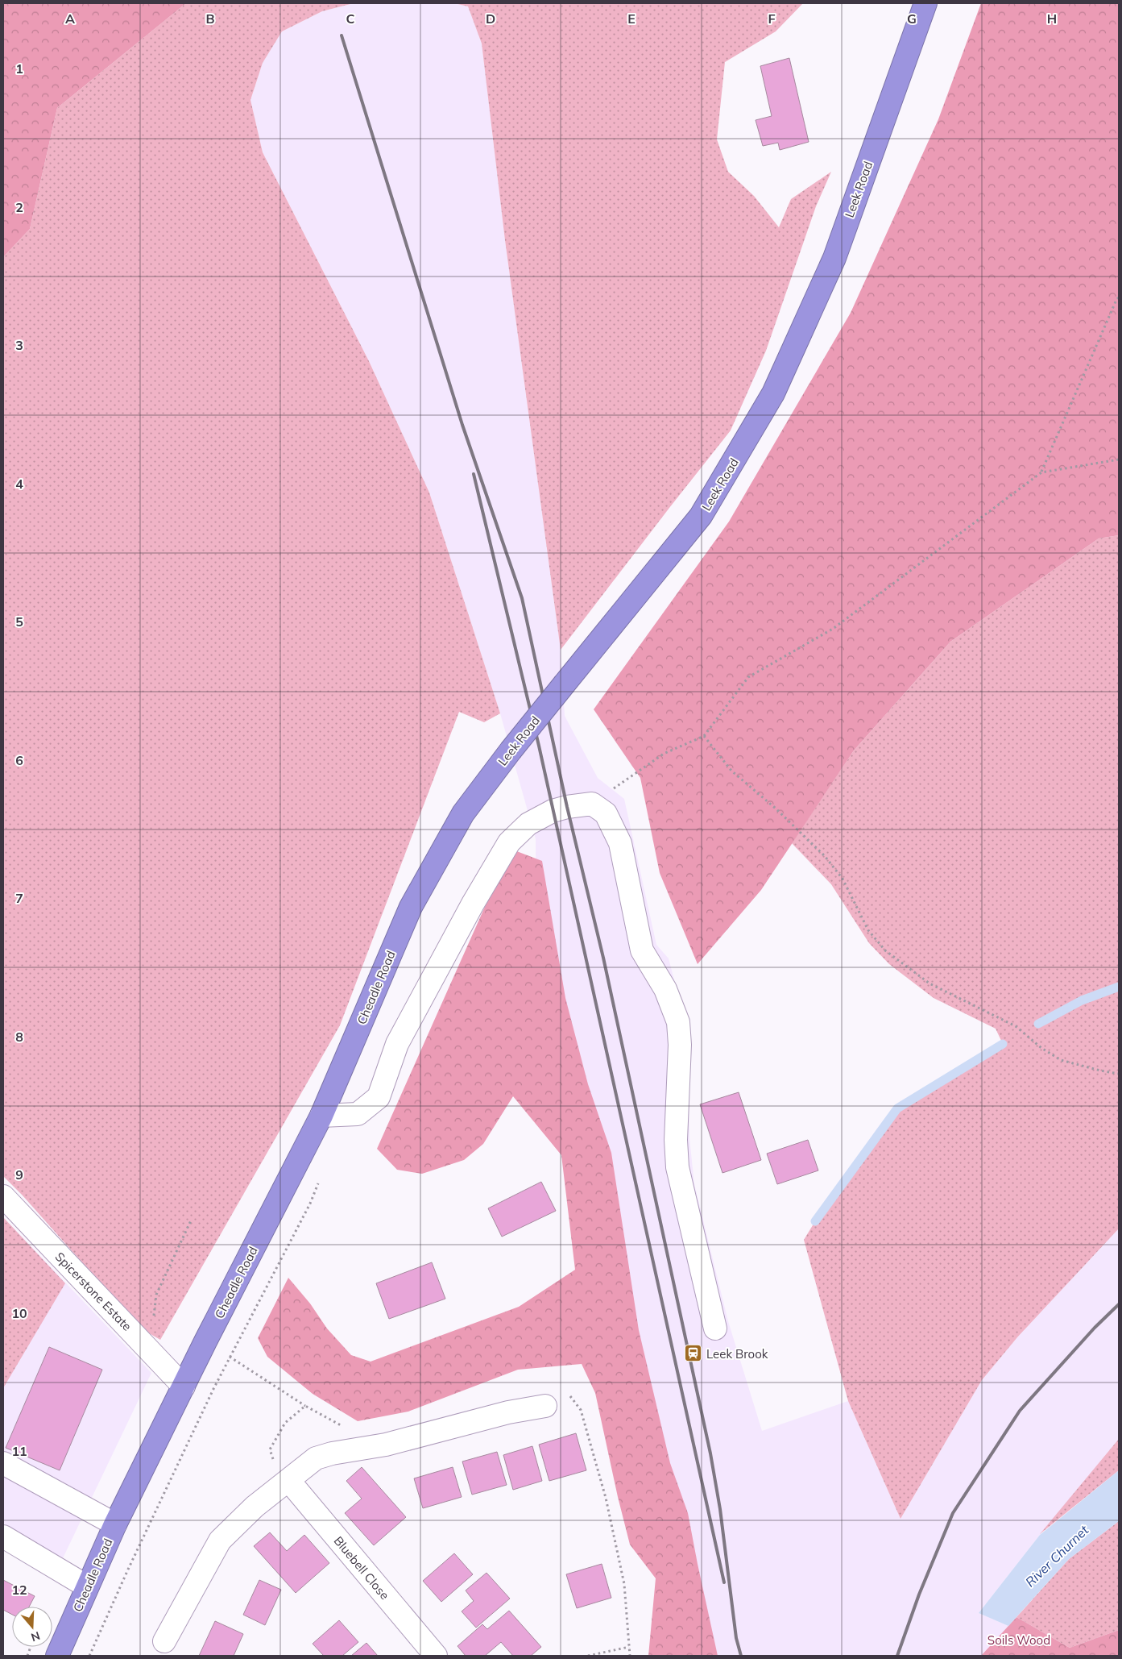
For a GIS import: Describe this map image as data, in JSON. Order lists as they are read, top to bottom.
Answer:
{
  "streets": {
    "highway": ["Leek Road", "Cheadle Road"],
    "street": ["Spicerstone Estate", "Bluebell Close"]
  },
  "crossings": [
    ["Leek Road", "Cheadle Road"],
    ["Cheadle Road", "Spicerstone Estate"]
  ],
  "water": ["River Churnet"],
  "parks": ["Soils Wood"],
  "places": {
    "station": ["Leek Brook"]
  },
  "north": "bottom",
  "grid": {
    "columns": [
      "A",
      "B",
      "C",
      "D",
      "E",
      "F",
      "G",
      "H"
    ],
    "rows": [
      "1",
      "2",
      "3",
      "4",
      "5",
      "6",
      "7",
      "8",
      "9",
      "10",
      "11",
      "12"
    ]
  }
}
